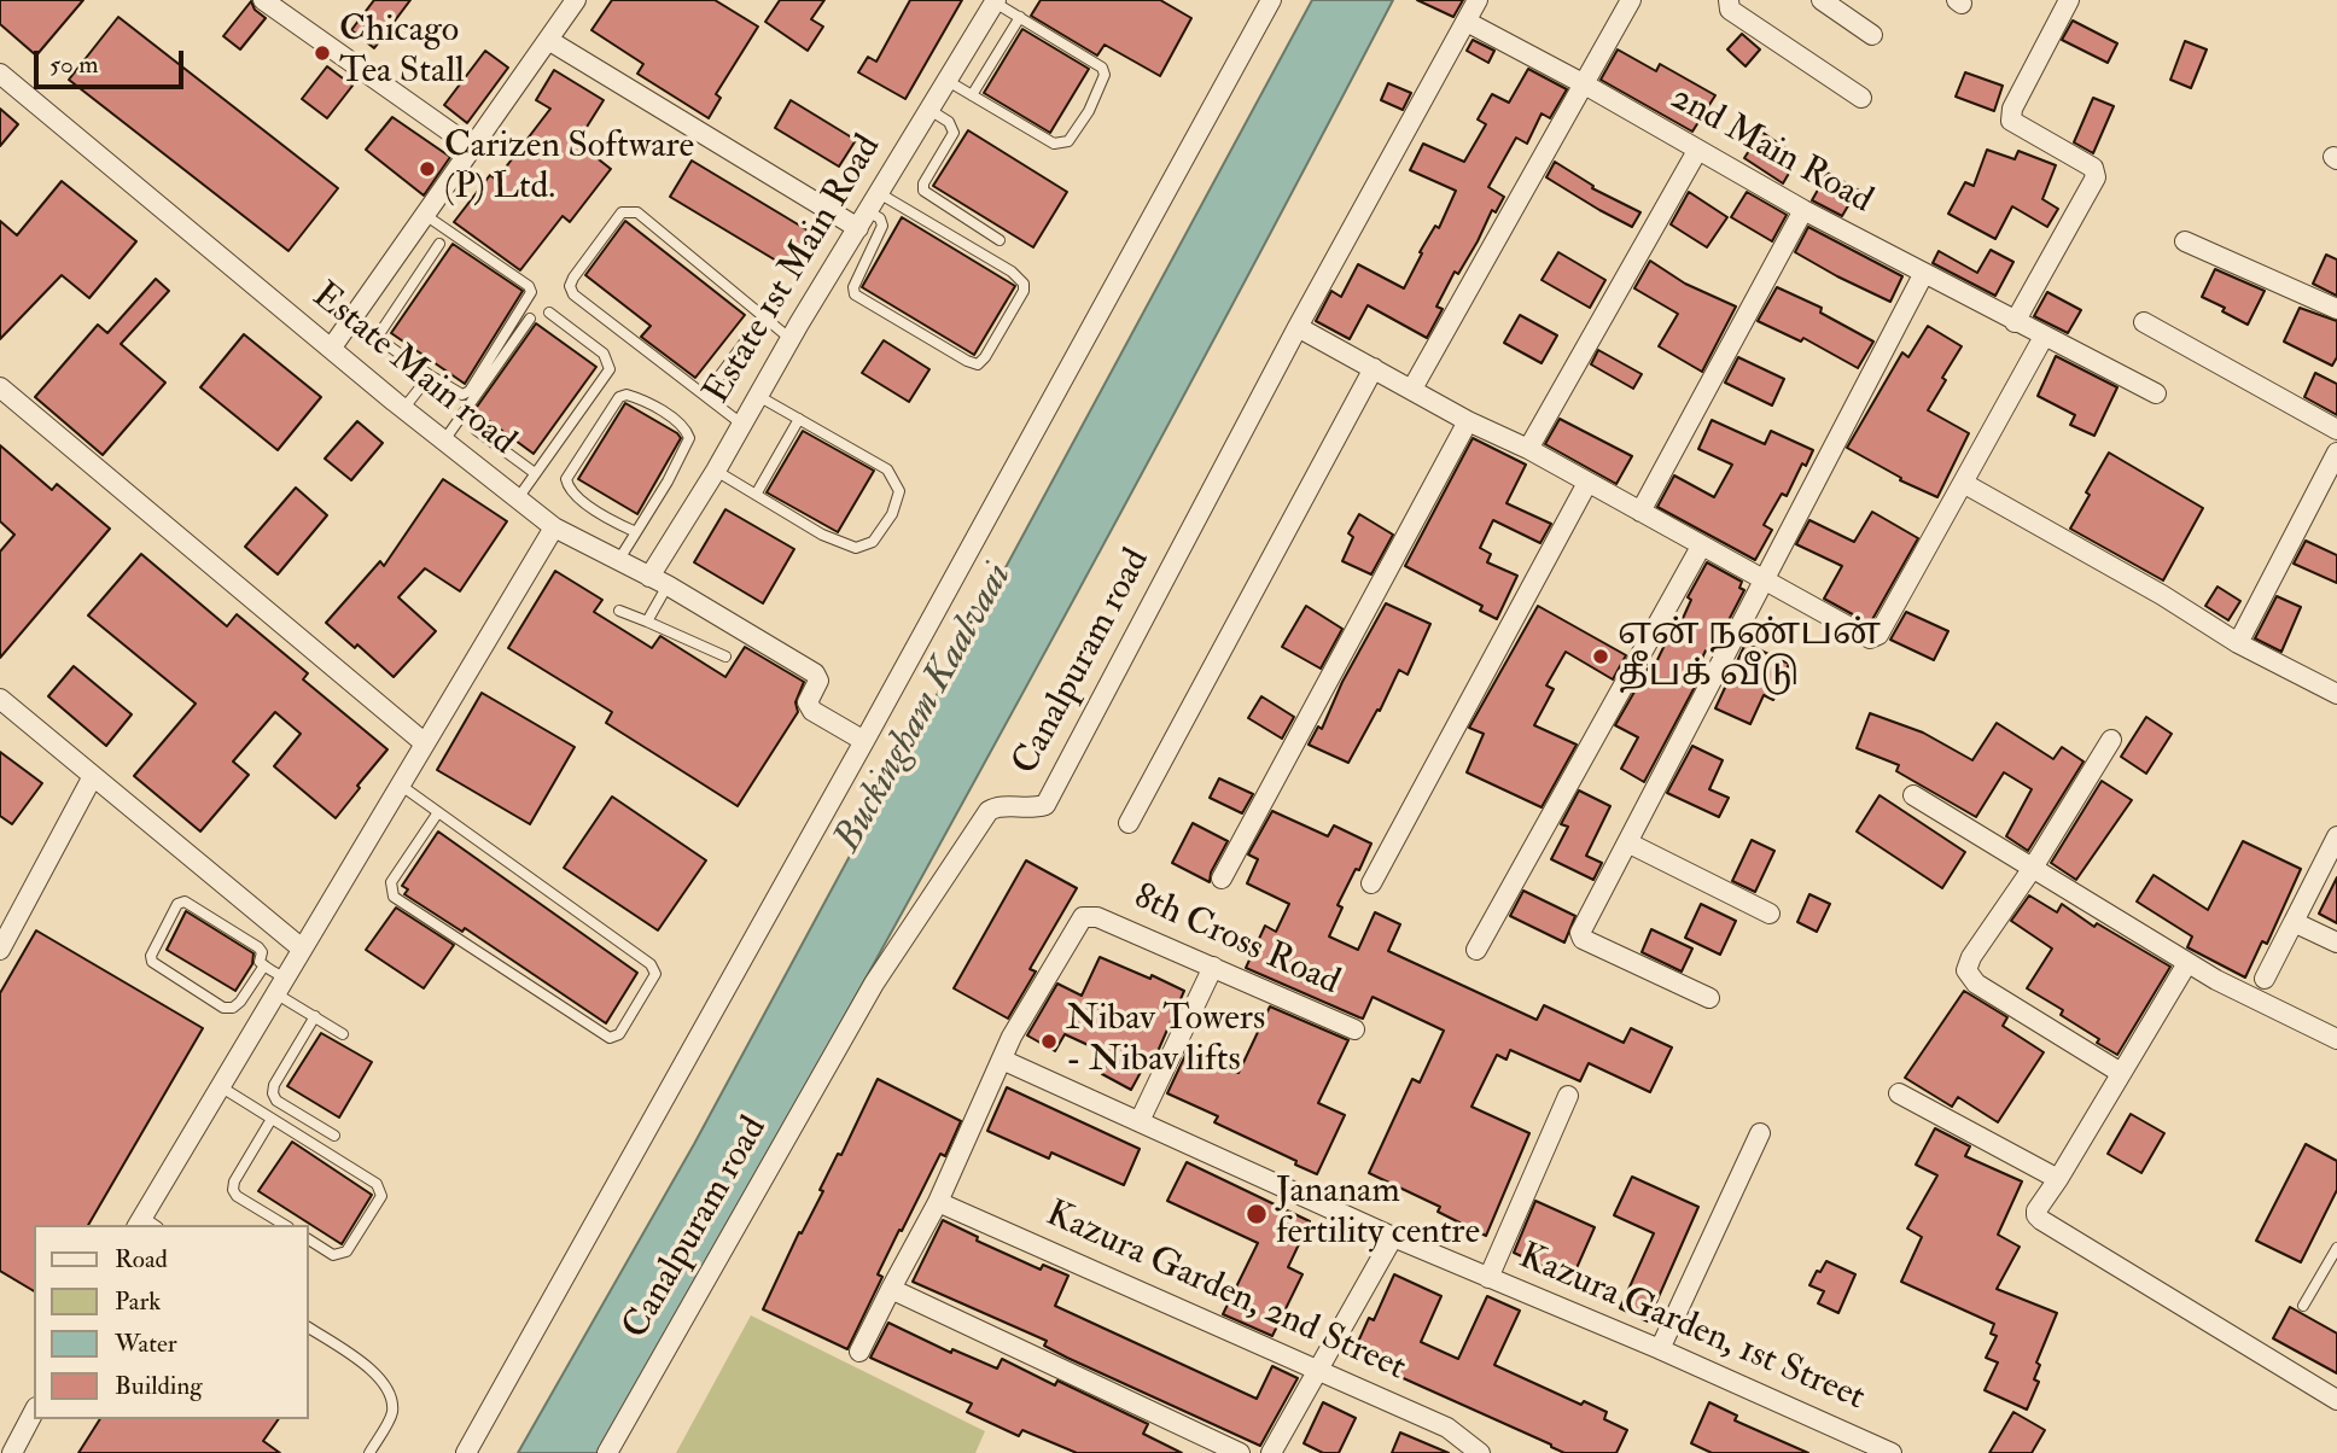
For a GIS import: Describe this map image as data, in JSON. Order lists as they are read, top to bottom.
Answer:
{
  "streets": {
    "street": [
      "2nd Main Road",
      "Estate 1st Main Road",
      "Estate Main road",
      "Canalpuram road",
      "8th Cross Road",
      "Kazura Garden, 2nd Street",
      "Kazura Garden, 1st Street"
    ]
  },
  "crossings": [
    ["2nd Main Road", "Canalpuram road"],
    ["Estate 1st Main Road", "Estate Main road"],
    ["8th Cross Road", "Kazura Garden, 1st Street"]
  ],
  "water": ["Buckingham Kaalvaai"],
  "places": [
    "Chicago Tea Stall",
    "Carizen Software (P) Ltd.",
    "என் நண்பன் தீபக் வீடு",
    "Nibav Towers - Nibav lifts",
    "Jananam fertility centre"
  ],
  "legend": [
    "Road",
    "Park",
    "Water",
    "Building"
  ],
  "scale_bar": "50 m"
}
